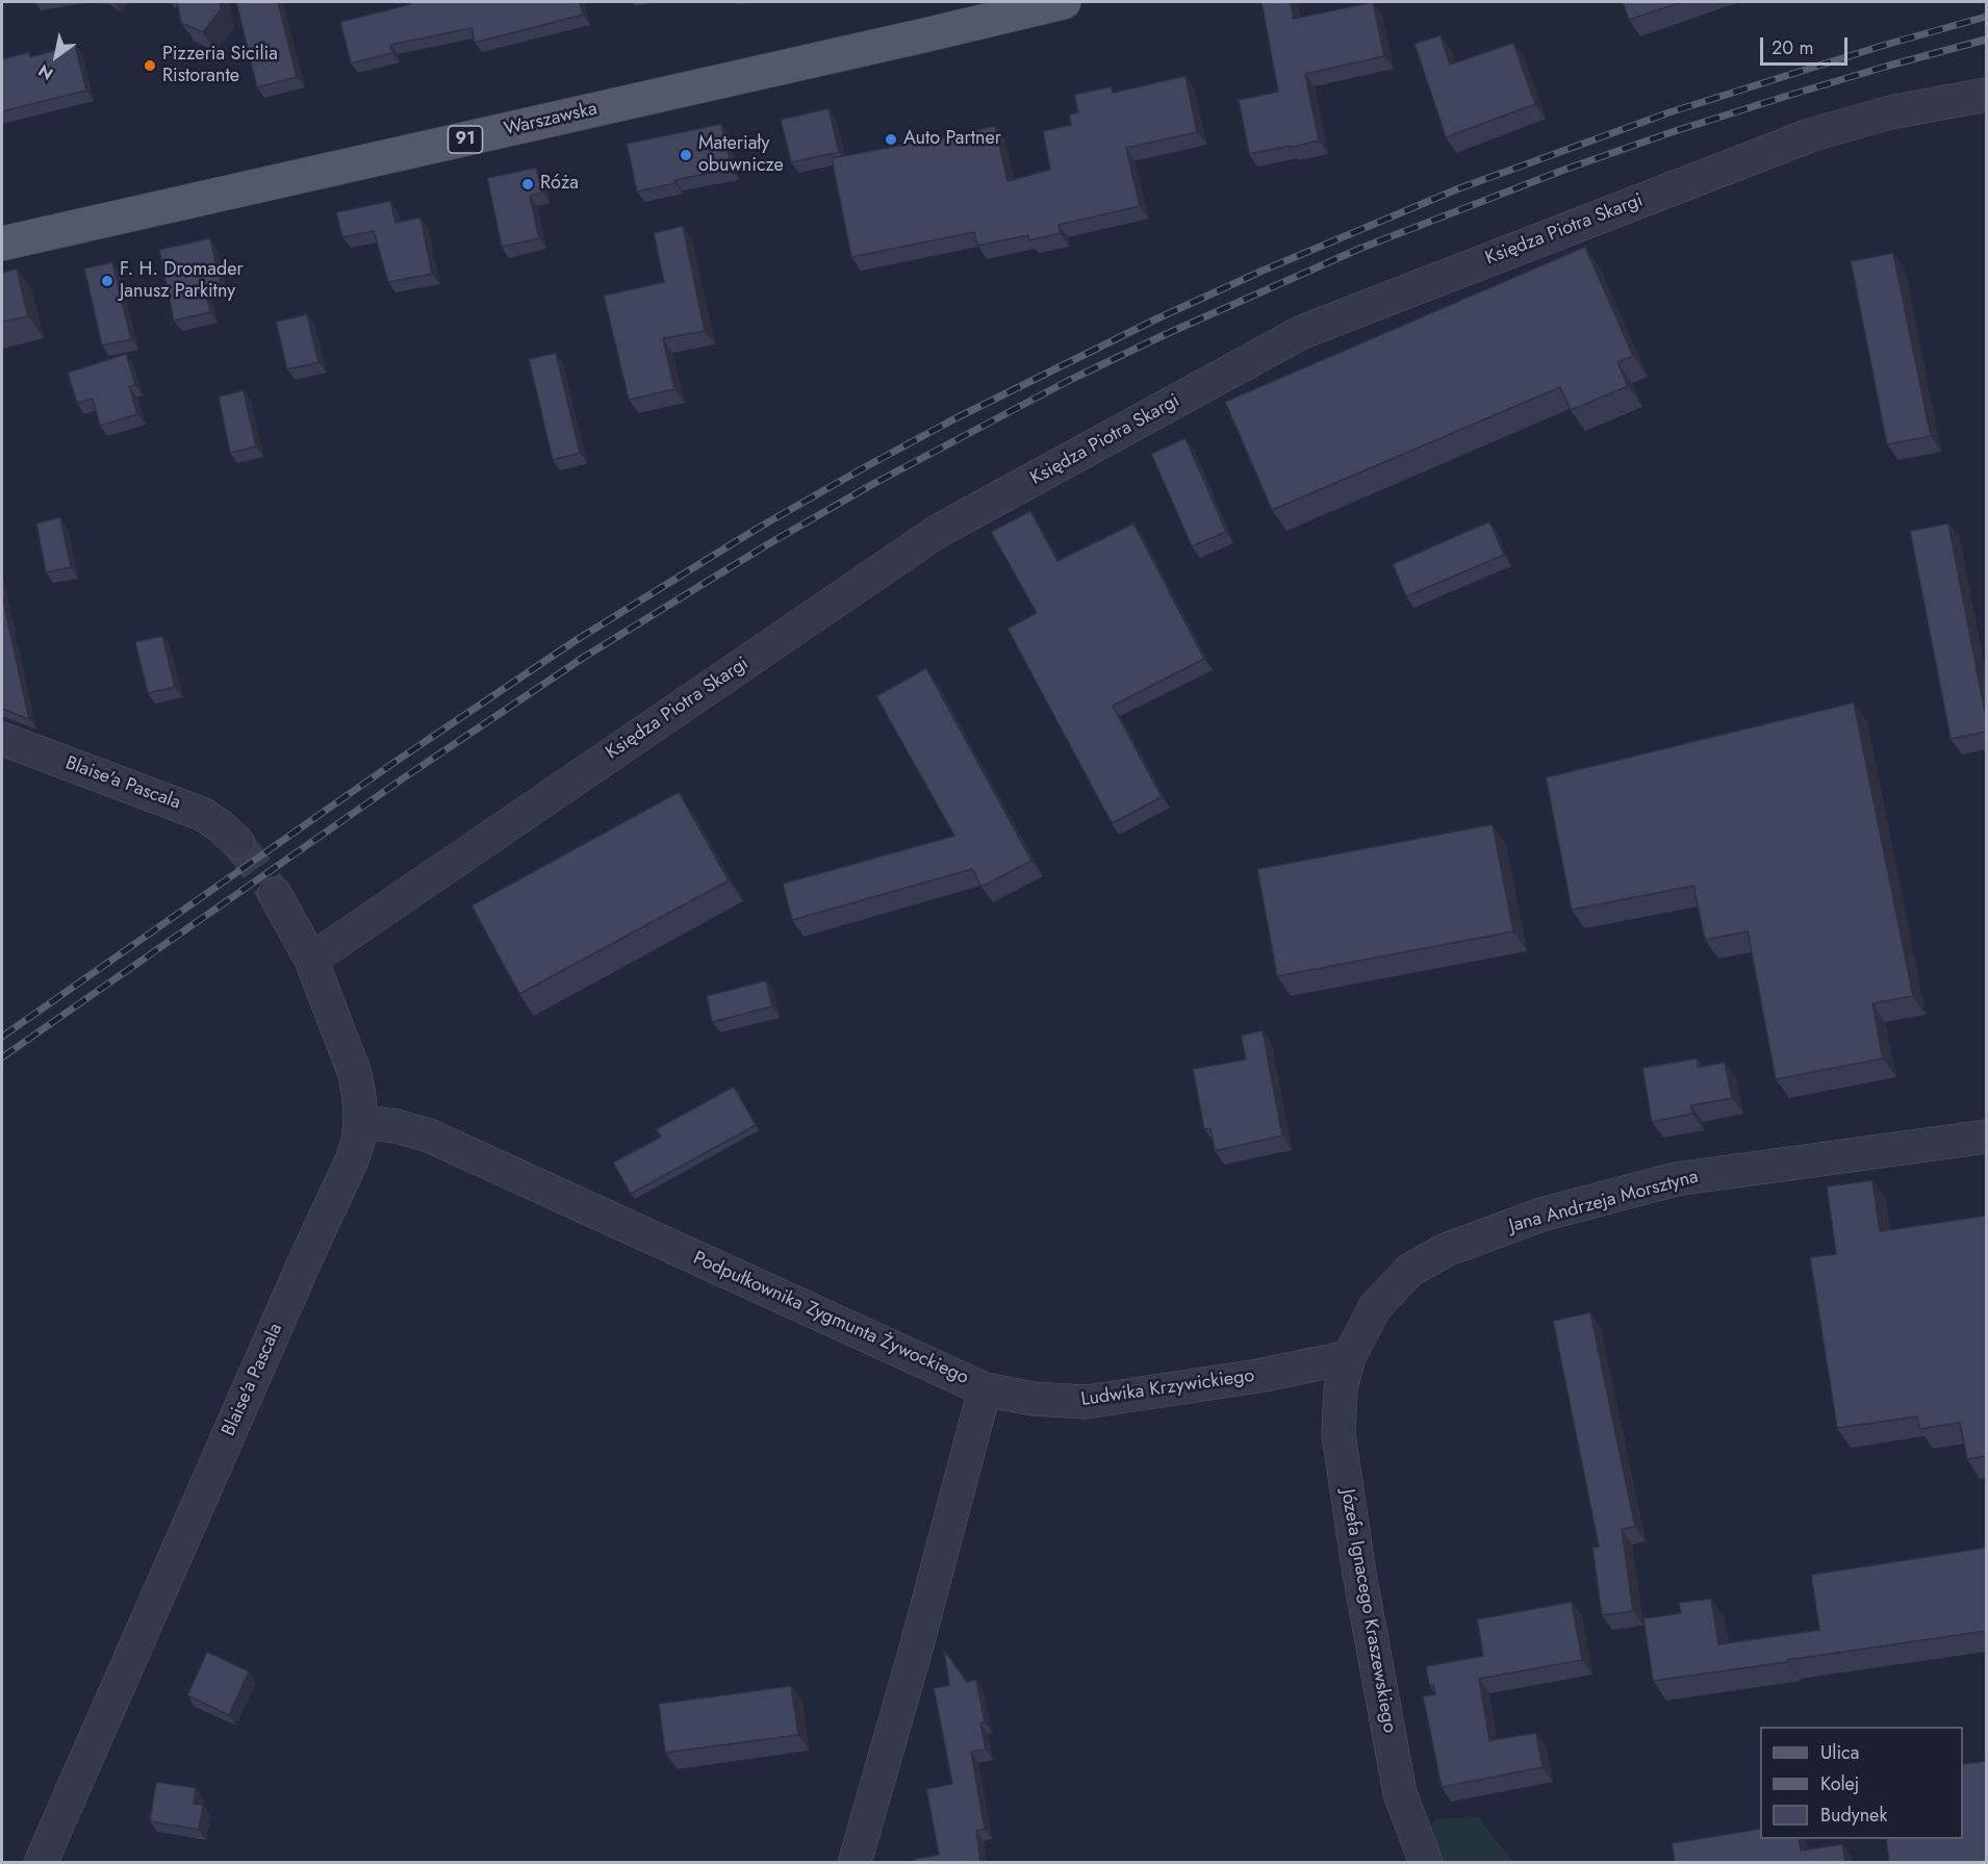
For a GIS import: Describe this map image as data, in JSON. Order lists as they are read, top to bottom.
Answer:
{
  "streets": {
    "main road": ["Warszawska", "91"],
    "street": [
      "Księdza Piotra Skargi",
      "Blaise'a Pascala",
      "Jana Andrzeja Morsztyna",
      "Podpułkownika Zygmunta Żywockiego",
      "Ludwika Krzywickiego",
      "Józefa Ignacego Kraszewskiego"
    ]
  },
  "crossings": [
    ["Księdza Piotra Skargi", "Blaise'a Pascala"],
    ["Blaise'a Pascala", "Podpułkownika Zygmunta Żywockiego"],
    ["Jana Andrzeja Morsztyna", "Ludwika Krzywickiego"],
    ["Jana Andrzeja Morsztyna", "Józefa Ignacego Kraszewskiego"],
    ["Podpułkownika Zygmunta Żywockiego", "Ludwika Krzywickiego"],
    ["Ludwika Krzywickiego", "Józefa Ignacego Kraszewskiego"]
  ],
  "places": [
    "Pizzeria Sicilia Ristorante",
    "Auto Partner",
    "Materiały obuwnicze",
    "Róża",
    "F. H. Dromader Janusz Parkitny"
  ],
  "legend": ["Ulica", "Kolej", "Budynek"],
  "scale_bar": "20 m",
  "north": "bottom left"
}
